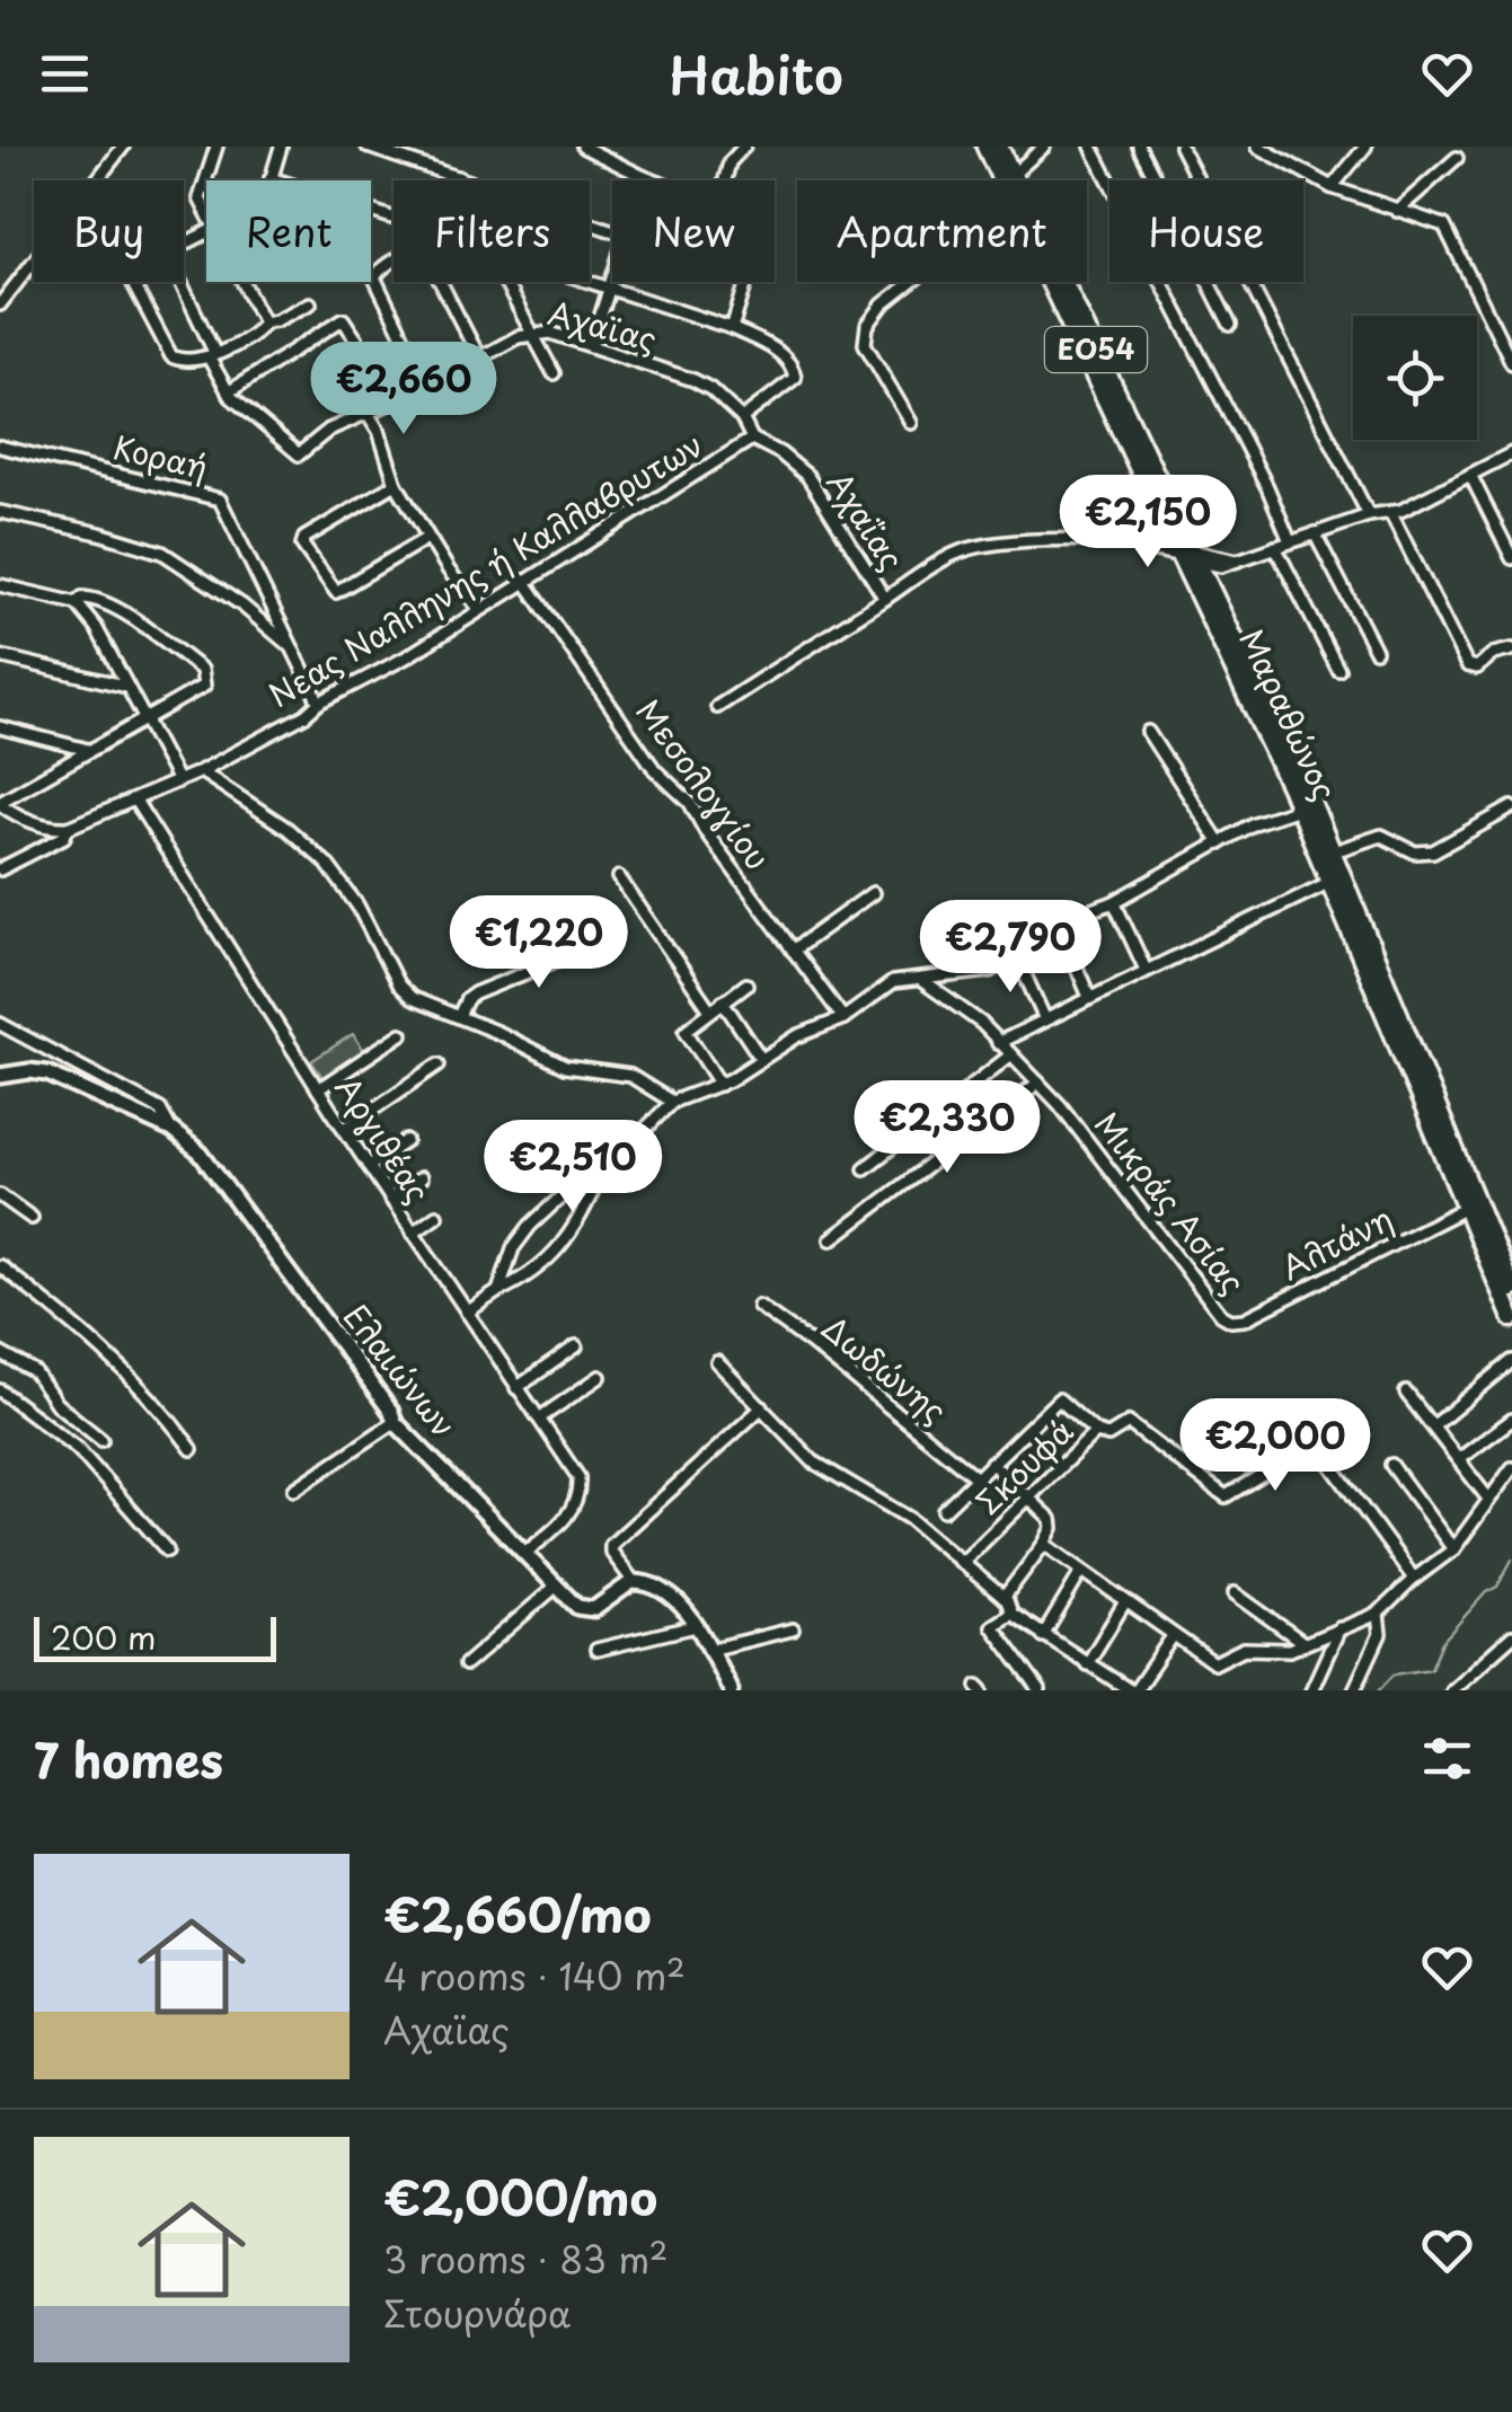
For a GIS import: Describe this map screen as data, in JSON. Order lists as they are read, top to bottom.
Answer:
{
  "streets": {
    "main road": ["ΕΟ54", "Μαραθώνος", "Ελαιώνων"],
    "street": [
      "Αχαϊας",
      "Κοραή",
      "Αχαΐας",
      "Νεας Nαλληνης ή Καλλαβρυτων",
      "Μεσολογγίου",
      "Αργιθέας",
      "Μικράς Ασίας",
      "Αλτάνη",
      "Δωδώνης",
      "Σκουφά"
    ]
  },
  "crossings": [
    ["Αχαϊας", "Αχαΐας"],
    ["Αχαϊας", "Νεας Nαλληνης ή Καλλαβρυτων"],
    ["Κοραή", "Νεας Nαλληνης ή Καλλαβρυτων"],
    ["Αχαΐας", "Νεας Nαλληνης ή Καλλαβρυτων"],
    ["Αχαΐας", "Μαραθώνος"],
    ["Νεας Nαλληνης ή Καλλαβρυτων", "Μεσολογγίου"],
    ["Νεας Nαλληνης ή Καλλαβρυτων", "Αργιθέας"],
    ["Μαραθώνος", "Αλτάνη"],
    ["Αργιθέας", "Ελαιώνων"],
    ["Μικράς Ασίας", "Αλτάνη"]
  ],
  "scale_bar": "200 m",
  "page": {
    "header": "Habito",
    "chip": [
      "Buy",
      "Rent",
      "Filters",
      "New",
      "Apartment",
      "House"
    ],
    "price": [
      "€2,660",
      "€2,150",
      "€1,220",
      "€2,790",
      "€2,330",
      "€2,510",
      "€2,000"
    ],
    "scale": "200 m",
    "heading": "7 homes",
    "list": [
      {
        "name": "€2,660/mo",
        "note": "4 rooms · 140 m² · Αχαϊας"
      },
      {
        "name": "€2,000/mo",
        "note": "3 rooms · 83 m² · Στουρνάρα"
      }
    ]
  }
}
